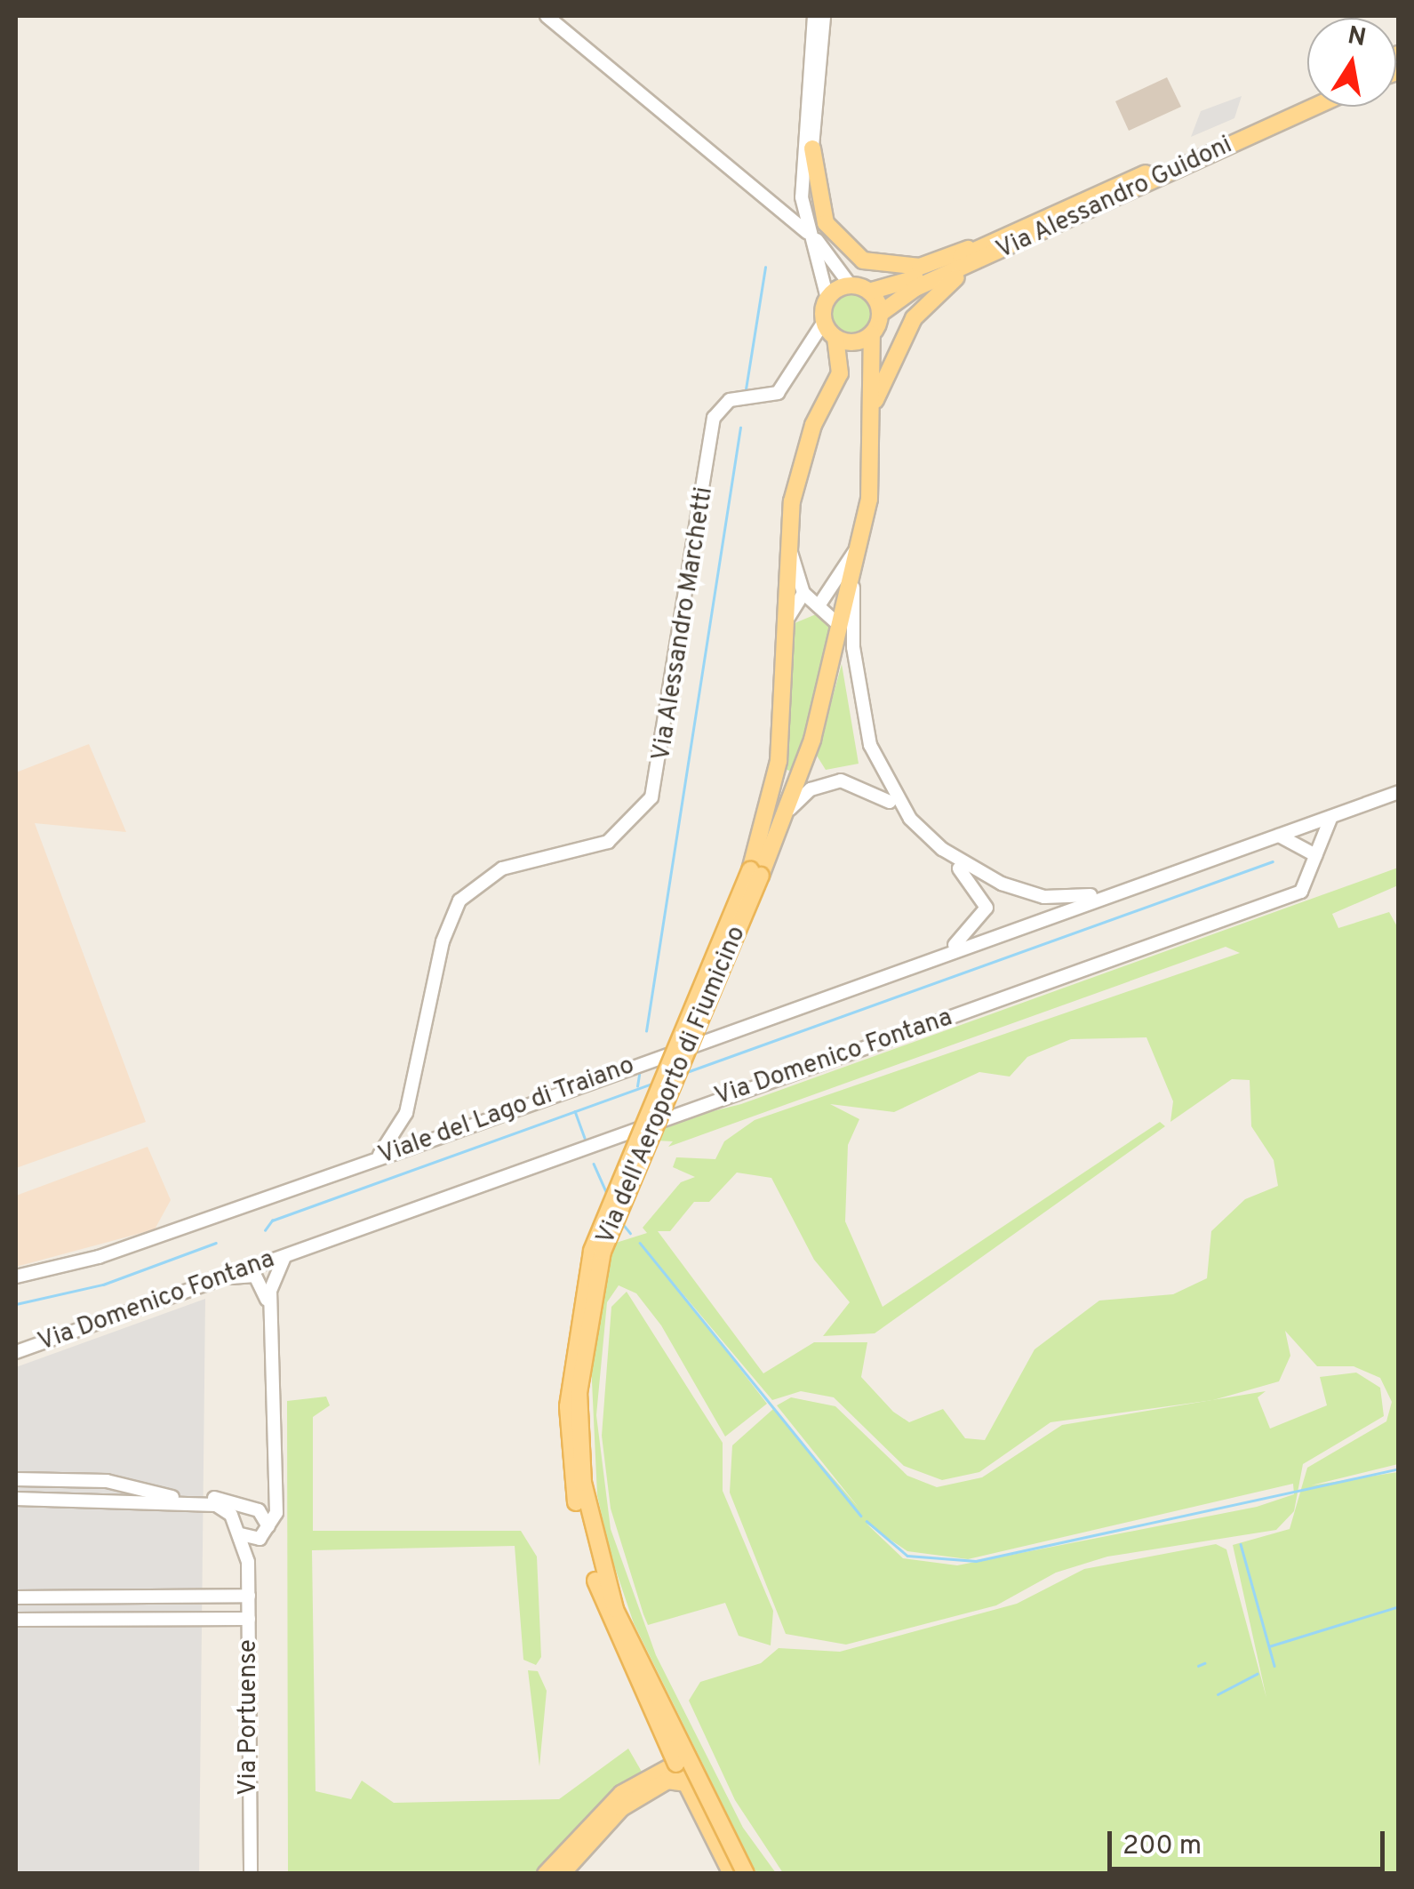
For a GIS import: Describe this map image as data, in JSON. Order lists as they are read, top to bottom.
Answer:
{
  "streets": {
    "main road": ["Via Alessandro Guidoni", "Via dell'Aeroporto di Fiumicino"],
    "street": [
      "Via Alessandro Marchetti",
      "Via Domenico Fontana",
      "Viale del Lago di Traiano",
      "Via Portuense"
    ]
  },
  "crossings": [
    ["Via Alessandro Guidoni", "Via Alessandro Marchetti"],
    ["Via Alessandro Guidoni", "Via dell'Aeroporto di Fiumicino"],
    ["Via Alessandro Marchetti", "Via dell'Aeroporto di Fiumicino"],
    ["Via Alessandro Marchetti", "Viale del Lago di Traiano"]
  ],
  "scale_bar": "200 m",
  "north": "top"
}
